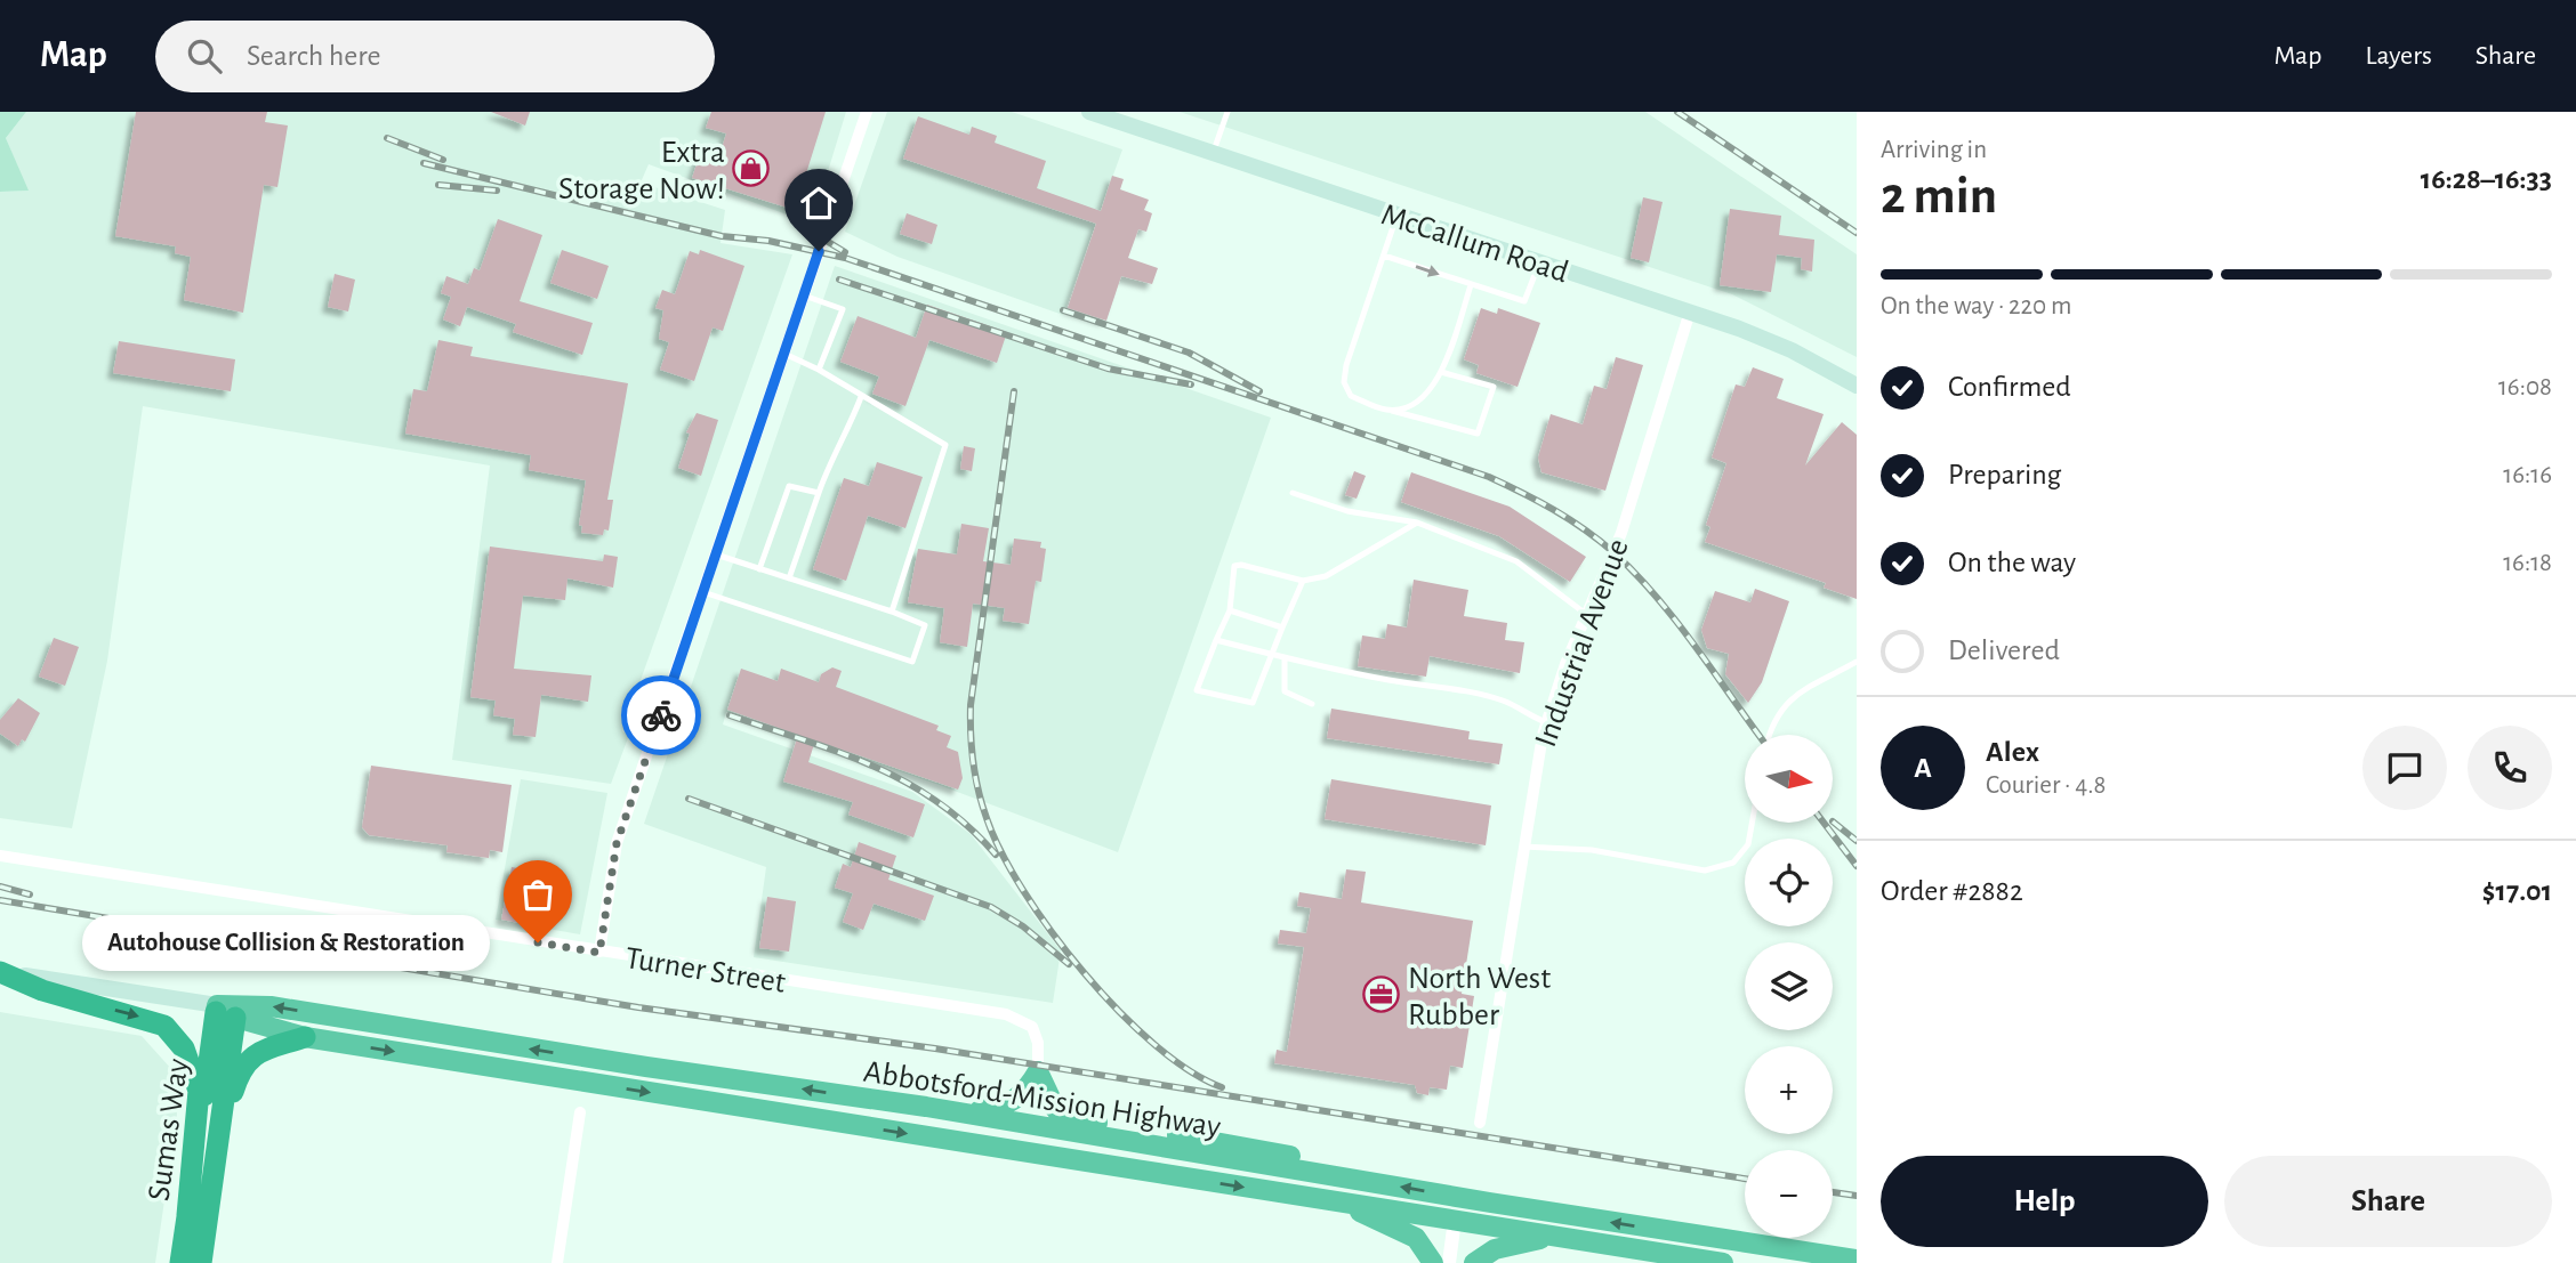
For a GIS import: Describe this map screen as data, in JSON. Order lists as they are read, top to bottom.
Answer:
{
  "streets": {
    "highway": ["Abbotsford-Mission Highway", "Sumas Way"],
    "main road": ["McCallum Road"],
    "street": ["Industrial Avenue", "Turner Street"]
  },
  "crossings": [
    ["McCallum Road", "Industrial Avenue"],
    ["Abbotsford-Mission Highway", "Sumas Way"]
  ],
  "places": {
    "shop": ["Extra Storage Now!"],
    "other": ["Autohouse Collision & Restoration"],
    "office": ["North West Rubber"]
  },
  "north": "right",
  "page": {
    "header": "Map",
    "search": "Search here",
    "nav": ["Map", "Layers", "Share"],
    "heading": ["2 min", "Arriving in", "16:28–16:33"],
    "panel": [
      "Alex",
      "Courier · 4.8",
      "Order #2882",
      "$17.01"
    ],
    "bar": "On the way · 220 m",
    "list": [
      ["Confirmed", "16:08"],
      ["Preparing", "16:16"],
      ["On the way", "16:18"],
      "Delivered"
    ],
    "round": "A",
    "map_buttons": ["+", "−"],
    "bubble": "Autohouse Collision & Restoration",
    "buttons": ["Help", "Share"]
  }
}
